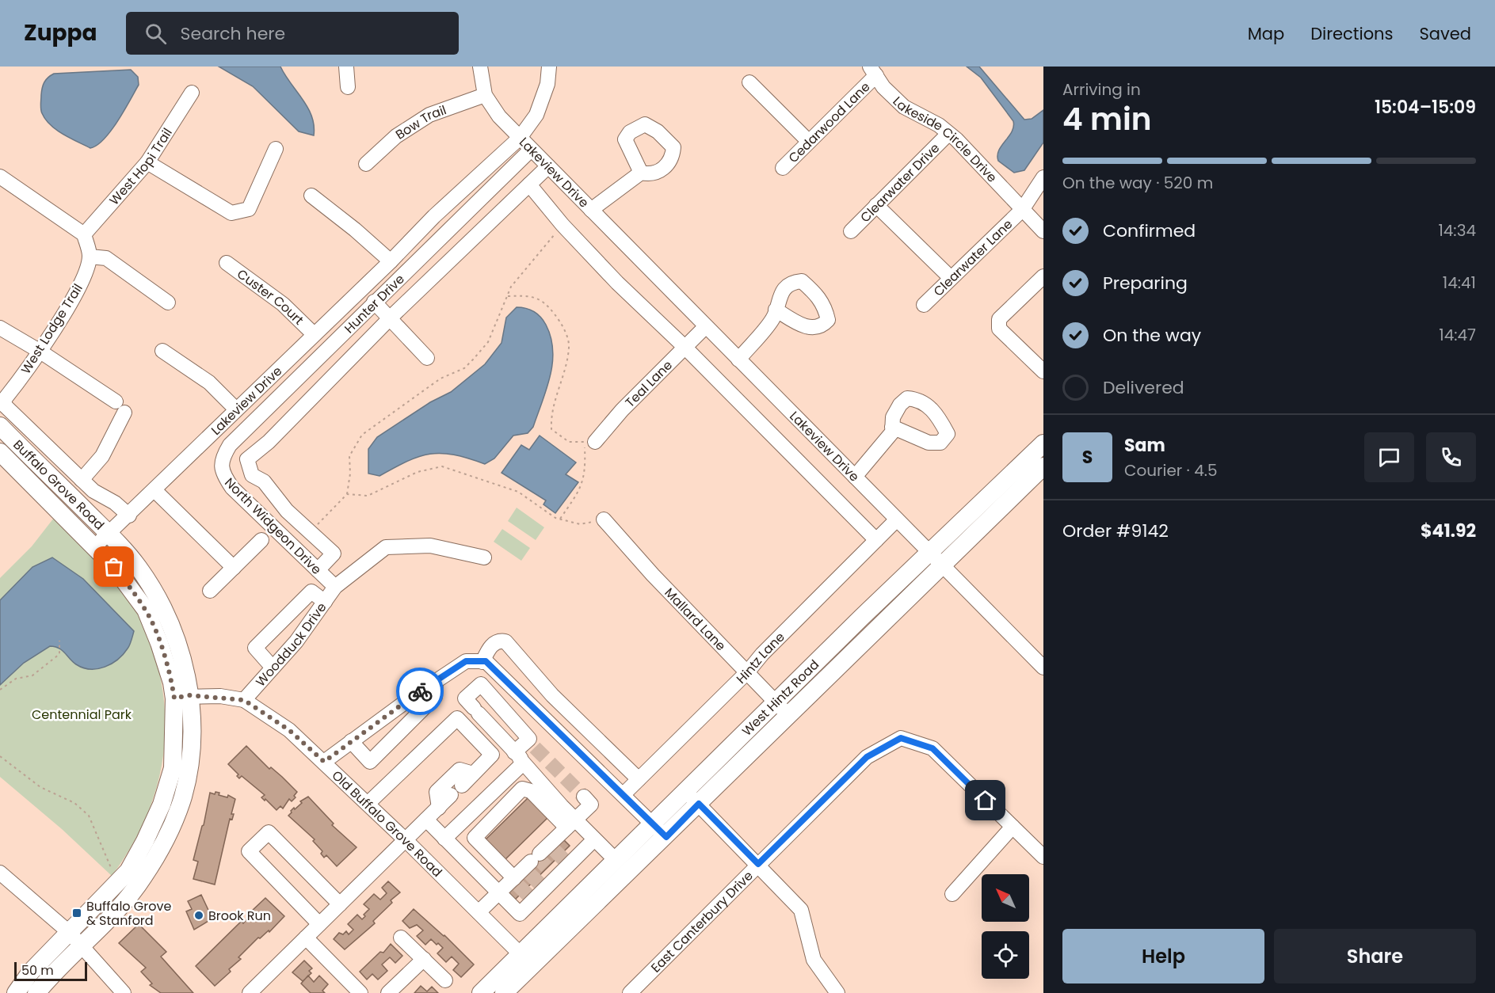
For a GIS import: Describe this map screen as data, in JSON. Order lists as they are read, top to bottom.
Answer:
{
  "streets": {
    "main road": ["Buffalo Grove Road", "West Hintz Road"],
    "street": [
      "Cedarwood Lane",
      "Bow Trail",
      "Lakeside Circle Drive",
      "West Hopi Trail",
      "Lakeview Drive",
      "Clearwater Drive",
      "Clearwater Lane",
      "Custer Court",
      "Hunter Drive",
      "West Lodge Trail",
      "Teal Lane",
      "North Widgeon Drive",
      "Mallard Lane",
      "Woodduck Drive",
      "Hintz Lane",
      "Old Buffalo Grove Road",
      "East Canterbury Drive"
    ]
  },
  "crossings": [
    ["Cedarwood Lane", "Lakeside Circle Drive"],
    ["Lakeside Circle Drive", "Clearwater Drive"],
    ["Lakeside Circle Drive", "Clearwater Lane"],
    ["Lakeview Drive", "Custer Court"],
    ["Lakeview Drive", "Hunter Drive"],
    ["Lakeview Drive", "Teal Lane"],
    ["Lakeview Drive", "Buffalo Grove Road"],
    ["Lakeview Drive", "Hintz Lane"],
    ["Lakeview Drive", "West Hintz Road"],
    ["Hunter Drive", "North Widgeon Drive"],
    ["Buffalo Grove Road", "Old Buffalo Grove Road"],
    ["North Widgeon Drive", "Woodduck Drive"],
    ["Mallard Lane", "Hintz Lane"],
    ["Mallard Lane", "West Hintz Road"],
    ["Woodduck Drive", "Old Buffalo Grove Road"],
    ["West Hintz Road", "Old Buffalo Grove Road"]
  ],
  "parks": ["Centennial Park"],
  "places": {
    "transit": ["Buffalo Grove & Stanford"],
    "other": ["Brook Run"]
  },
  "scale_bar": "50 m",
  "north": "top left",
  "page": {
    "header": "Zuppa",
    "search": "Search here",
    "nav": ["Map", "Directions", "Saved"],
    "heading": ["4 min", "Arriving in", "15:04–15:09"],
    "panel": [
      "Sam",
      "Courier · 4.5",
      "Order #9142",
      "$41.92"
    ],
    "bar": "On the way · 520 m",
    "list": [
      ["Confirmed", "14:34"],
      ["Preparing", "14:41"],
      ["On the way", "14:47"],
      "Delivered"
    ],
    "round": "S",
    "buttons": ["Help", "Share"],
    "scale": "50 m"
  }
}
